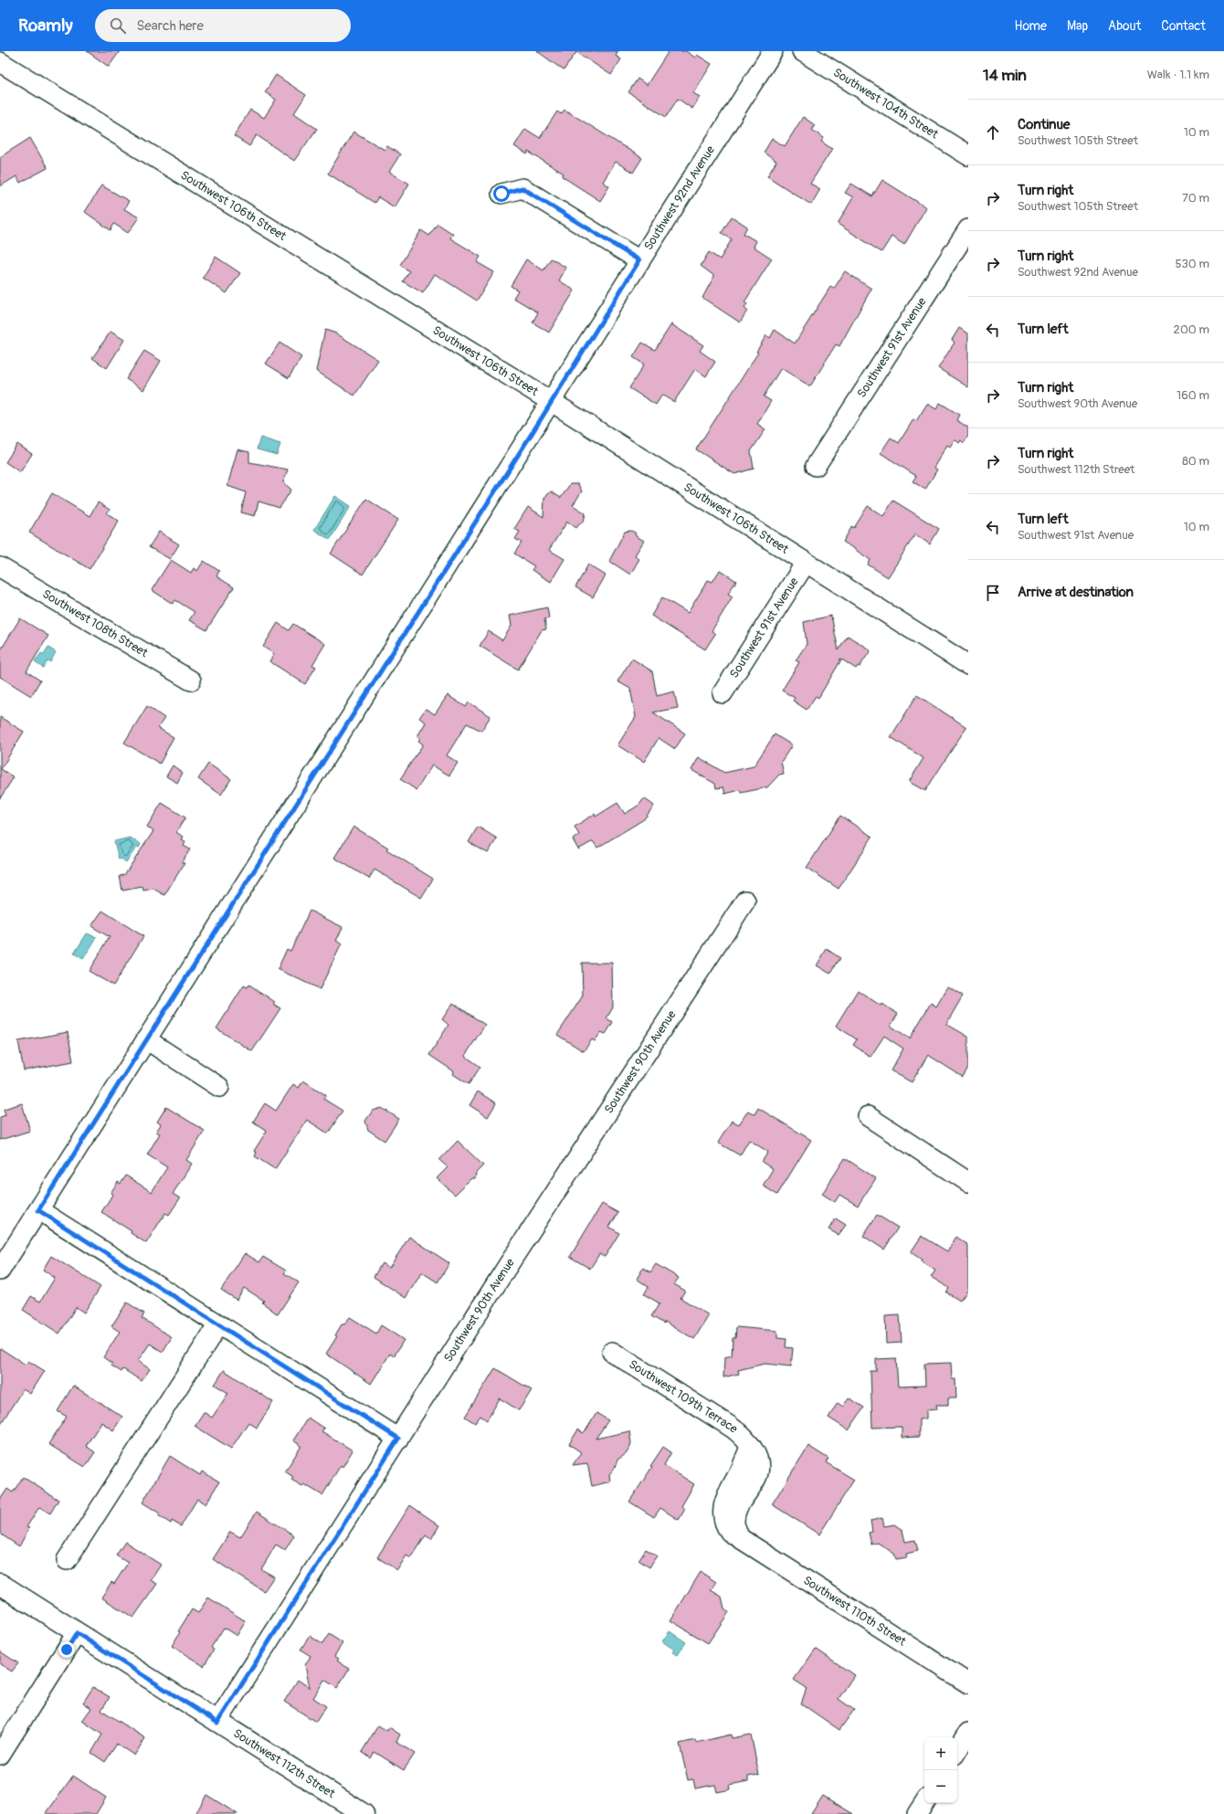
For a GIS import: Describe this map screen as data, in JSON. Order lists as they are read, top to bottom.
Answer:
{
  "streets": {
    "main road": ["Southwest 112th Street"],
    "street": [
      "Southwest 104th Street",
      "Southwest 92nd Avenue",
      "Southwest 106th Street",
      "Southwest 91st Avenue",
      "Southwest 108th Street",
      "Southwest 90th Avenue",
      "Southwest 109th Terrace",
      "Southwest 110th Street"
    ]
  },
  "crossings": [
    ["Southwest 92nd Avenue", "Southwest 106th Street"],
    ["Southwest 106th Street", "Southwest 91st Avenue"],
    ["Southwest 90th Avenue", "Southwest 112th Street"],
    ["Southwest 109th Terrace", "Southwest 110th Street"]
  ],
  "page": {
    "header": "Roamly",
    "search": "Search here",
    "nav": [
      "Home",
      "Map",
      "About",
      "Contact"
    ],
    "heading": ["14 min", "Walk · 1.1 km"],
    "list": [
      ["Continue", "Southwest 105th Street", "10 m"],
      ["Turn right", "Southwest 105th Street", "70 m"],
      ["Turn right", "Southwest 92nd Avenue", "530 m"],
      ["Turn left", "200 m"],
      ["Turn right", "Southwest 90th Avenue", "160 m"],
      ["Turn right", "Southwest 112th Street", "80 m"],
      ["Turn left", "Southwest 91st Avenue", "10 m"],
      "Arrive at destination"
    ],
    "map_buttons": ["+", "−"]
  }
}
